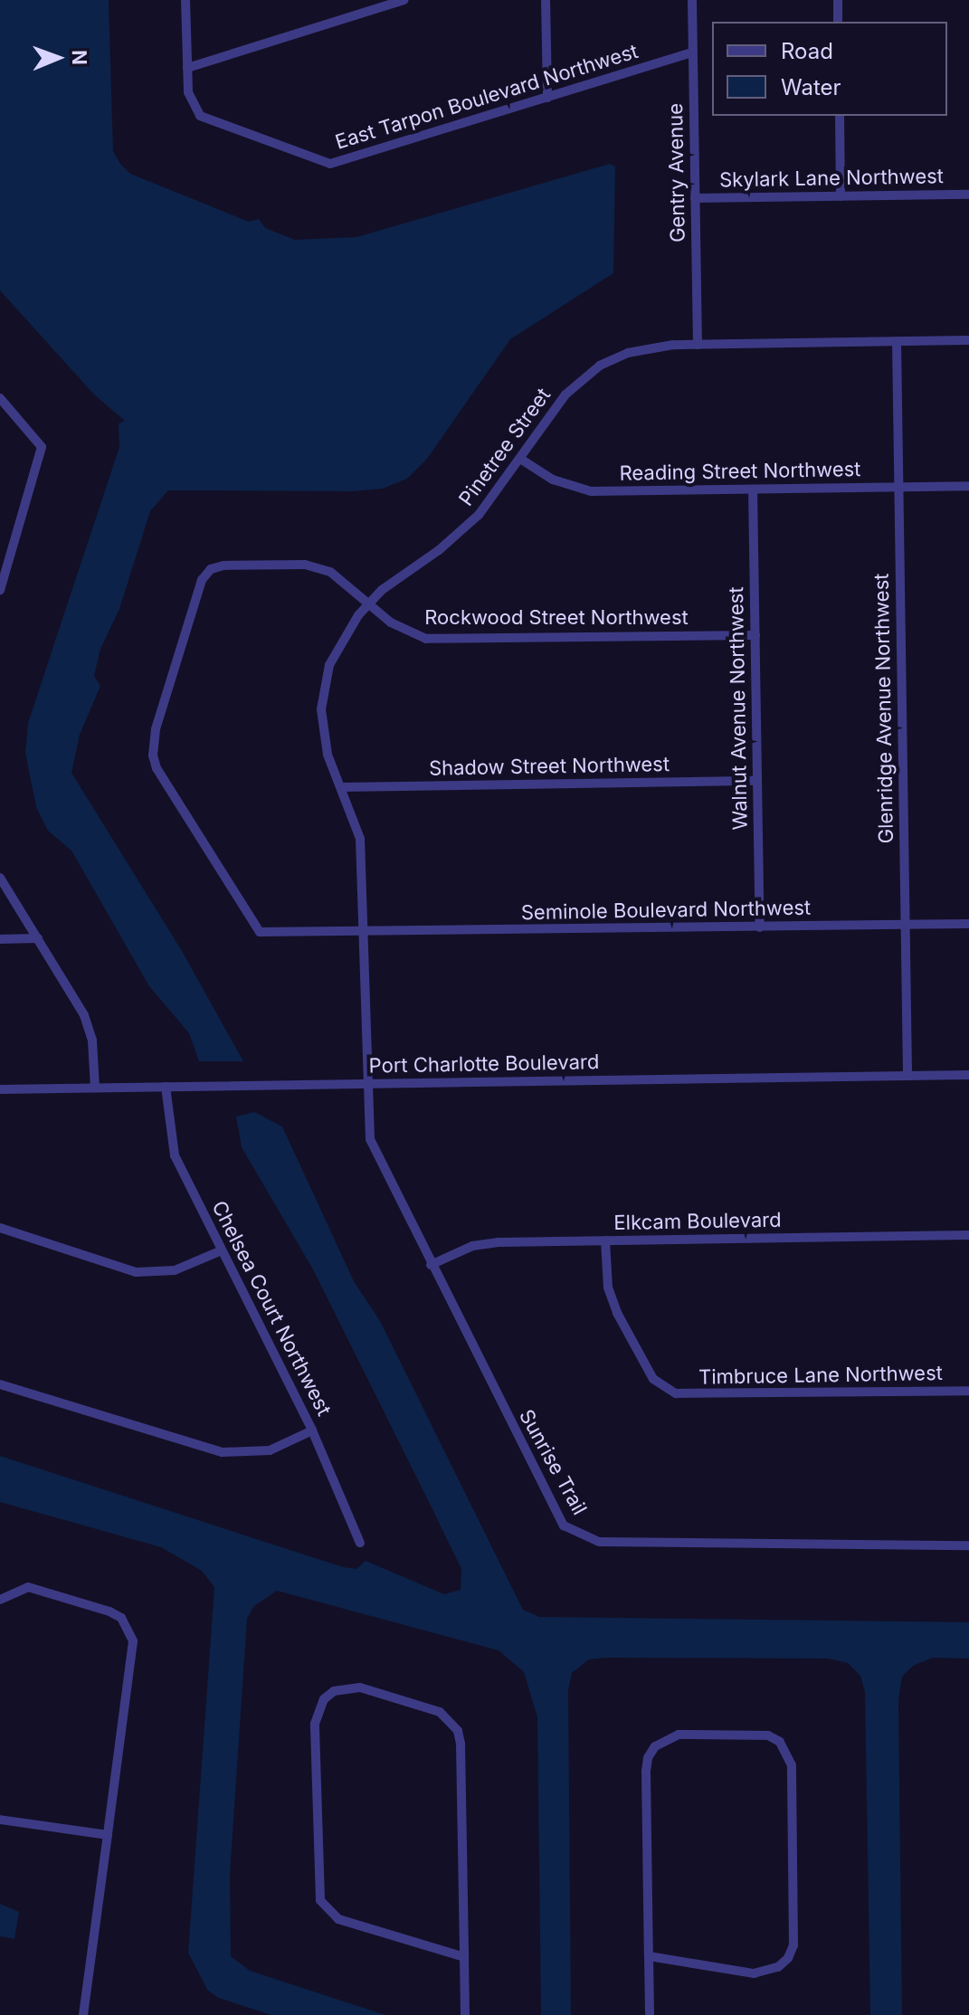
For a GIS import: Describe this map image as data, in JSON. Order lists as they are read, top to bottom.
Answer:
{
  "streets": {
    "street": [
      "East Tarpon Boulevard Northwest",
      "Gentry Avenue",
      "Skylark Lane Northwest",
      "Pinetree Street",
      "Reading Street Northwest",
      "Rockwood Street Northwest",
      "Walnut Avenue Northwest",
      "Glenridge Avenue Northwest",
      "Shadow Street Northwest",
      "Seminole Boulevard Northwest",
      "Port Charlotte Boulevard",
      "Elkcam Boulevard",
      "Chelsea Court Northwest",
      "Timbruce Lane Northwest",
      "Sunrise Trail"
    ]
  },
  "crossings": [
    ["East Tarpon Boulevard Northwest", "Gentry Avenue"],
    ["Gentry Avenue", "Skylark Lane Northwest"],
    ["Gentry Avenue", "Pinetree Street"],
    ["Pinetree Street", "Reading Street Northwest"],
    ["Pinetree Street", "Rockwood Street Northwest"],
    ["Pinetree Street", "Glenridge Avenue Northwest"],
    ["Pinetree Street", "Shadow Street Northwest"],
    ["Pinetree Street", "Seminole Boulevard Northwest"],
    ["Pinetree Street", "Port Charlotte Boulevard"],
    ["Pinetree Street", "Sunrise Trail"],
    ["Reading Street Northwest", "Walnut Avenue Northwest"],
    ["Reading Street Northwest", "Glenridge Avenue Northwest"],
    ["Rockwood Street Northwest", "Walnut Avenue Northwest"],
    ["Rockwood Street Northwest", "Seminole Boulevard Northwest"],
    ["Walnut Avenue Northwest", "Shadow Street Northwest"],
    ["Walnut Avenue Northwest", "Seminole Boulevard Northwest"],
    ["Glenridge Avenue Northwest", "Seminole Boulevard Northwest"],
    ["Glenridge Avenue Northwest", "Port Charlotte Boulevard"],
    ["Port Charlotte Boulevard", "Chelsea Court Northwest"],
    ["Port Charlotte Boulevard", "Sunrise Trail"],
    ["Elkcam Boulevard", "Timbruce Lane Northwest"],
    ["Elkcam Boulevard", "Sunrise Trail"]
  ],
  "legend": ["Road", "Water"],
  "north": "right"
}
